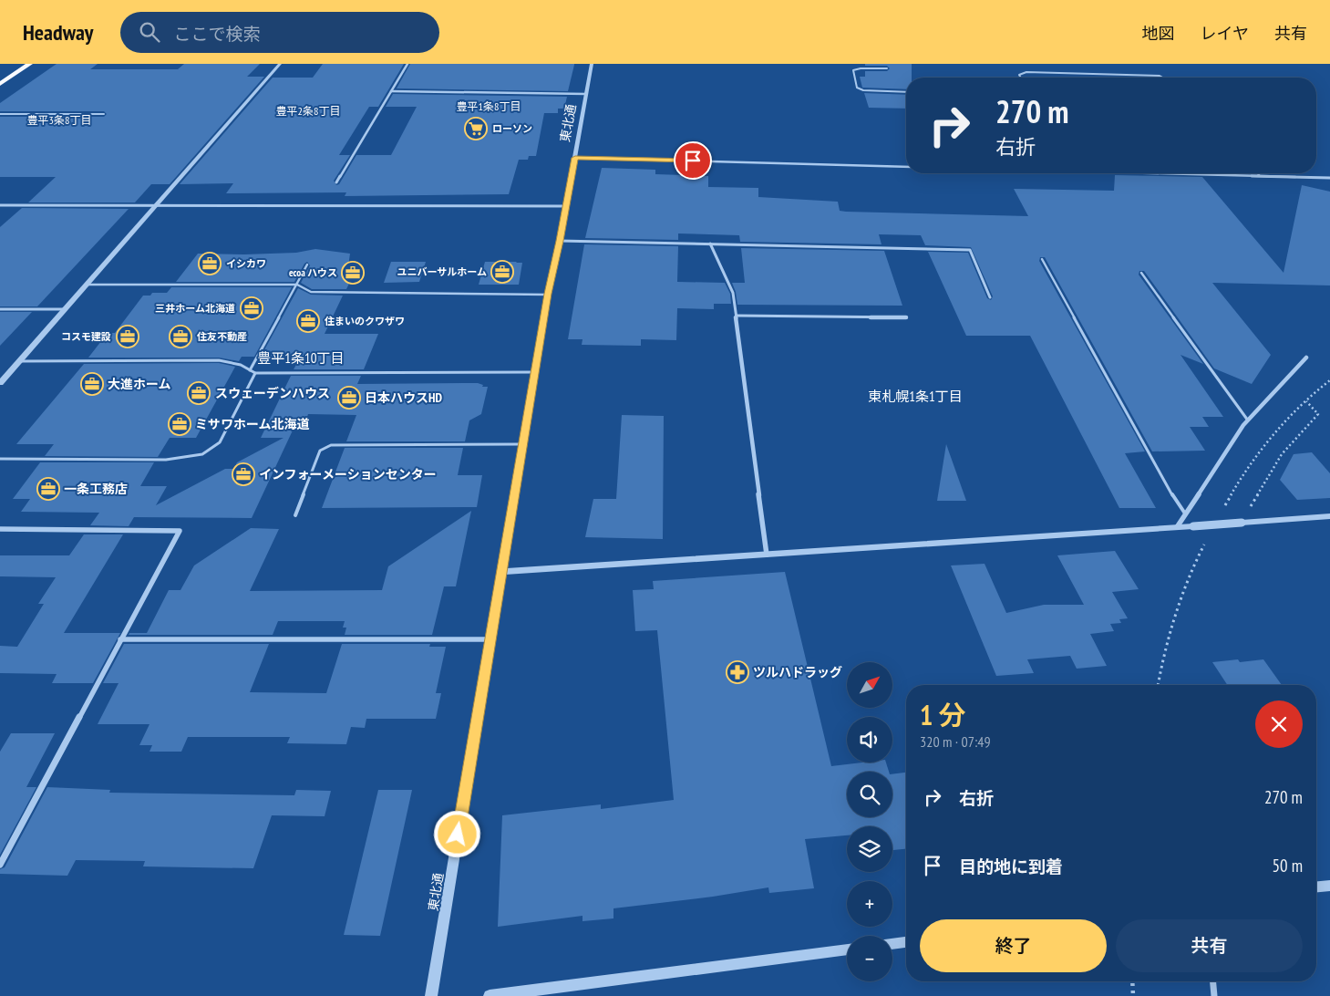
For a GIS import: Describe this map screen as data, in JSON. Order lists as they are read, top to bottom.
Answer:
{
  "streets": {
    "street": ["東北通"]
  },
  "districts": [
    "豊平1条8丁目",
    "豊平2条8丁目",
    "豊平3条8丁目",
    "豊平1条10丁目",
    "東札幌1条1丁目"
  ],
  "places": {
    "supermarket": ["ローソン"],
    "office": [
      "イシカワ",
      "ユニバーサルホーム",
      "ecoa ハウス",
      "三井ホーム北海道",
      "住まいのクワザワ",
      "コスモ建設",
      "住友不動産",
      "大進ホーム",
      "スウェーデンハウス",
      "日本ハウスHD",
      "ミサワホーム北海道",
      "インフォーメーションセンター",
      "一条工務店"
    ],
    "pharmacy": ["ツルハドラッグ"]
  },
  "north": "top right",
  "page": {
    "header": "Headway",
    "search": "ここで検索",
    "nav": ["地図", "レイヤ", "共有"],
    "turn": ["270 m", "右折"],
    "map_buttons": ["+", "−"],
    "heading": ["1 分", "320 m · 07:49"],
    "list": [
      {
        "name": "右折",
        "value": "270 m"
      },
      {
        "name": "目的地に到着",
        "value": "50 m"
      }
    ],
    "buttons": ["終了", "共有"]
  }
}
